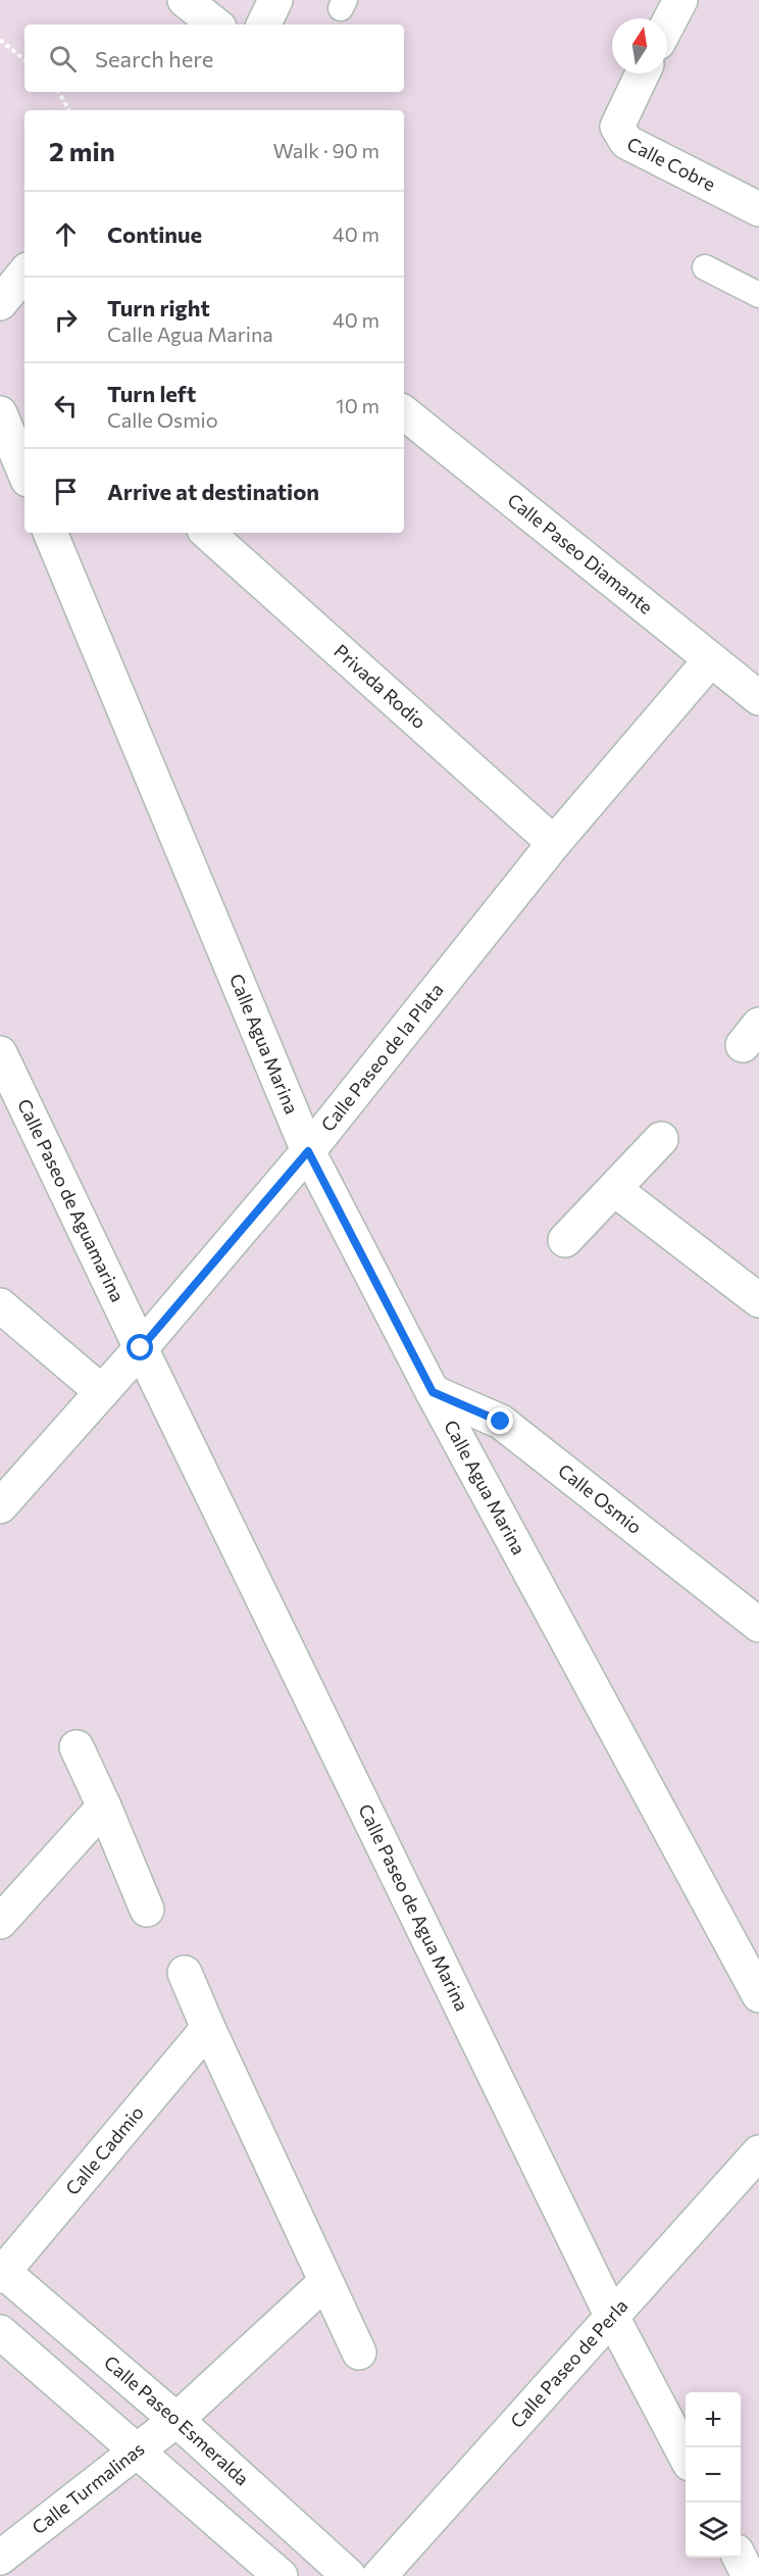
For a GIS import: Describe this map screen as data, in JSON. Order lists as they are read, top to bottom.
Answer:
{
  "streets": {
    "street": [
      "Calle Cobre",
      "Calle Paseo Diamante",
      "Privada Rodio",
      "Calle Agua Marina",
      "Calle Paseo de la Plata",
      "Calle Paseo de Aguamarina",
      "Calle Osmio",
      "Calle Paseo de Agua Marina",
      "Calle Cadmio",
      "Calle Paseo de Perla",
      "Calle Paseo Esmeralda",
      "Calle Turmalinas"
    ]
  },
  "crossings": [
    ["Calle Paseo Diamante", "Calle Paseo de la Plata"],
    ["Privada Rodio", "Calle Paseo de la Plata"],
    ["Calle Agua Marina", "Calle Paseo de la Plata"],
    ["Calle Agua Marina", "Calle Osmio"],
    ["Calle Paseo de la Plata", "Calle Paseo de Aguamarina"],
    ["Calle Paseo de la Plata", "Calle Paseo de Agua Marina"],
    ["Calle Paseo de Aguamarina", "Calle Paseo de Agua Marina"],
    ["Calle Paseo de Agua Marina", "Calle Paseo de Perla"],
    ["Calle Cadmio", "Calle Paseo Esmeralda"],
    ["Calle Paseo Esmeralda", "Calle Turmalinas"]
  ],
  "north": "top",
  "page": {
    "search": "Search here",
    "heading": ["2 min", "Walk · 90 m"],
    "list": [
      ["Continue", "40 m"],
      ["Turn right", "Calle Agua Marina", "40 m"],
      ["Turn left", "Calle Osmio", "10 m"],
      "Arrive at destination"
    ],
    "map_buttons": ["+", "−"]
  }
}
